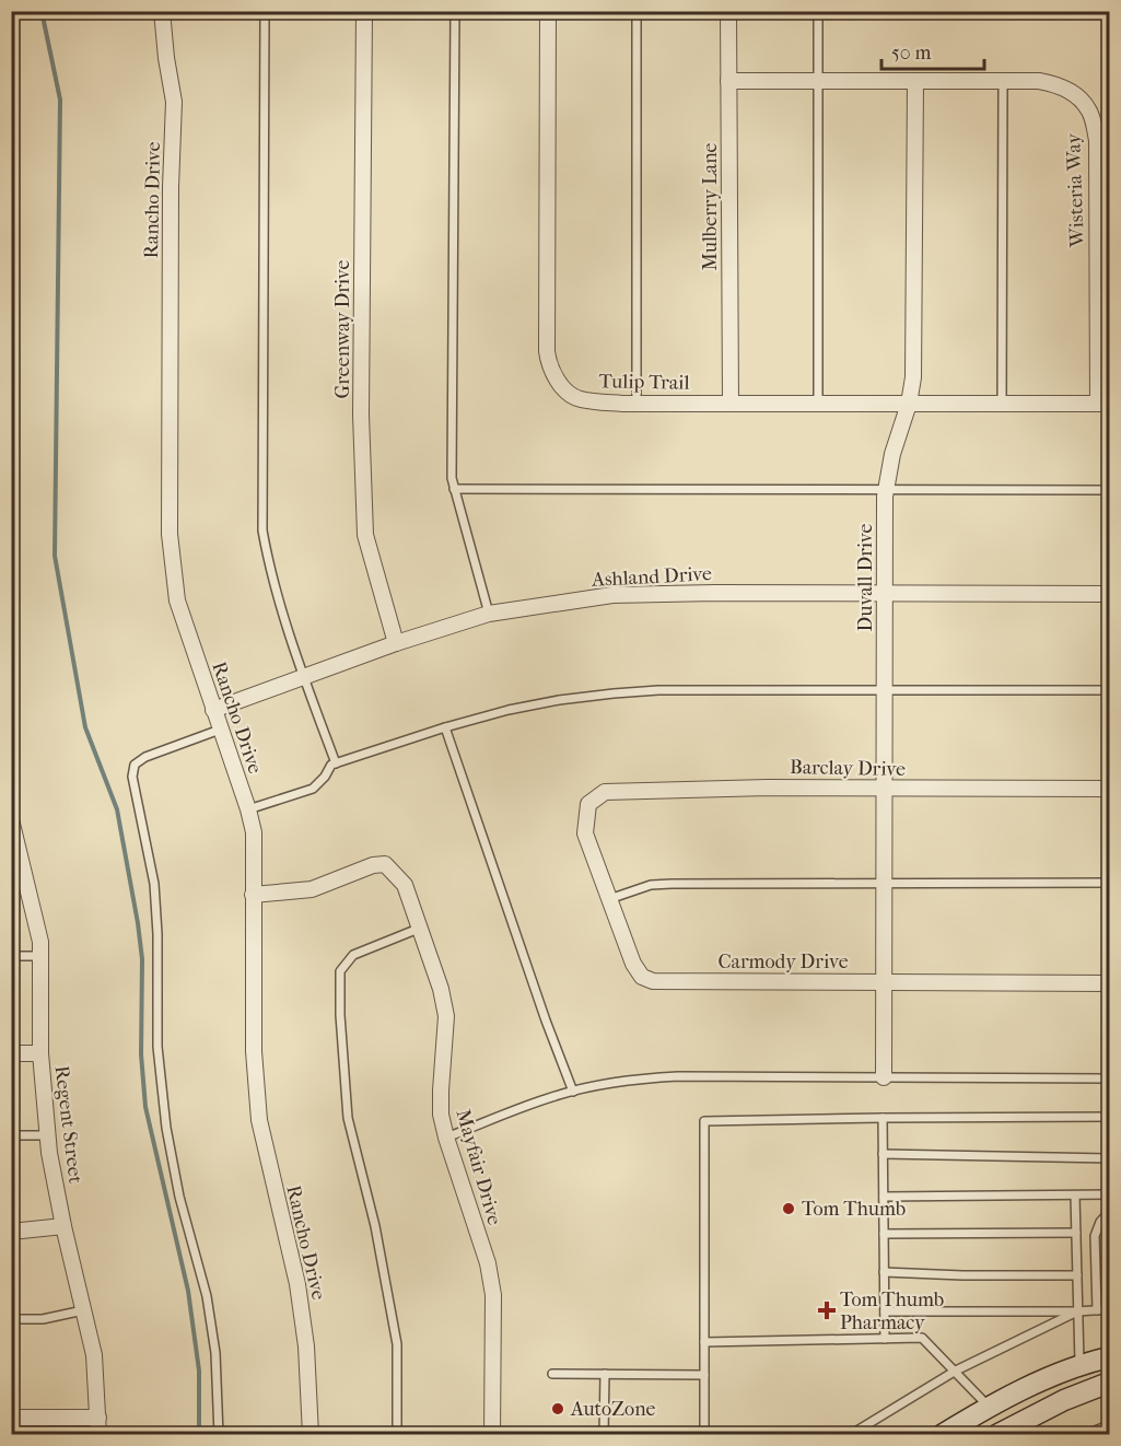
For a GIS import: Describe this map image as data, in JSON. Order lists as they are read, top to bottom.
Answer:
{
  "streets": {
    "street": [
      "Wisteria Way",
      "Rancho Drive",
      "Mulberry Lane",
      "Greenway Drive",
      "Tulip Trail",
      "Ashland Drive",
      "Duvall Drive",
      "Barclay Drive",
      "Carmody Drive",
      "Regent Street",
      "Mayfair Drive"
    ]
  },
  "crossings": [
    ["Wisteria Way", "Mulberry Lane"],
    ["Wisteria Way", "Tulip Trail"],
    ["Wisteria Way", "Duvall Drive"],
    ["Rancho Drive", "Ashland Drive"],
    ["Rancho Drive", "Mayfair Drive"],
    ["Mulberry Lane", "Tulip Trail"],
    ["Greenway Drive", "Ashland Drive"],
    ["Tulip Trail", "Duvall Drive"],
    ["Ashland Drive", "Duvall Drive"],
    ["Duvall Drive", "Barclay Drive"],
    ["Duvall Drive", "Carmody Drive"],
    ["Barclay Drive", "Carmody Drive"]
  ],
  "places": {
    "other": ["Tom Thumb", "AutoZone"],
    "health": ["Tom Thumb Pharmacy"]
  },
  "scale_bar": "50 m"
}
